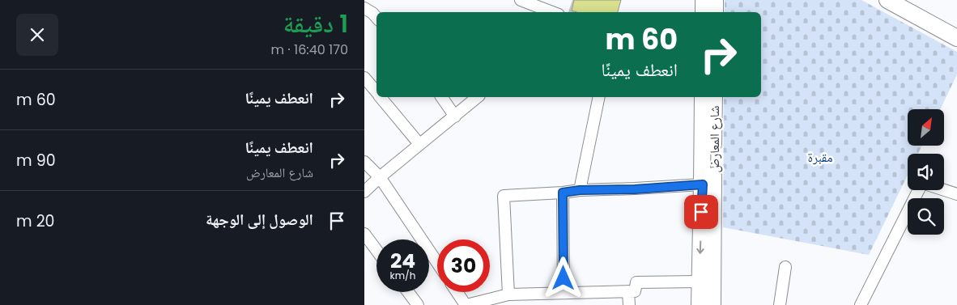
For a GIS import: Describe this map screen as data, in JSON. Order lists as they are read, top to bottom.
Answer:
{
  "streets": {
    "street": ["شارع المعارض"]
  },
  "parks": ["مقبرة"],
  "north": "top right",
  "page": {
    "heading": ["1 دقيقة", "170 m · 16:40"],
    "turn": ["60 m", "انعطف يمينًا"],
    "list": [
      {
        "name": "انعطف يمينًا",
        "value": "60 m"
      },
      {
        "name": "انعطف يمينًا",
        "note": "شارع المعارض",
        "value": "90 m"
      },
      {
        "name": "الوصول إلى الوجهة",
        "value": "20 m"
      }
    ],
    "speed": "24 km/h",
    "limit": "30"
  }
}
